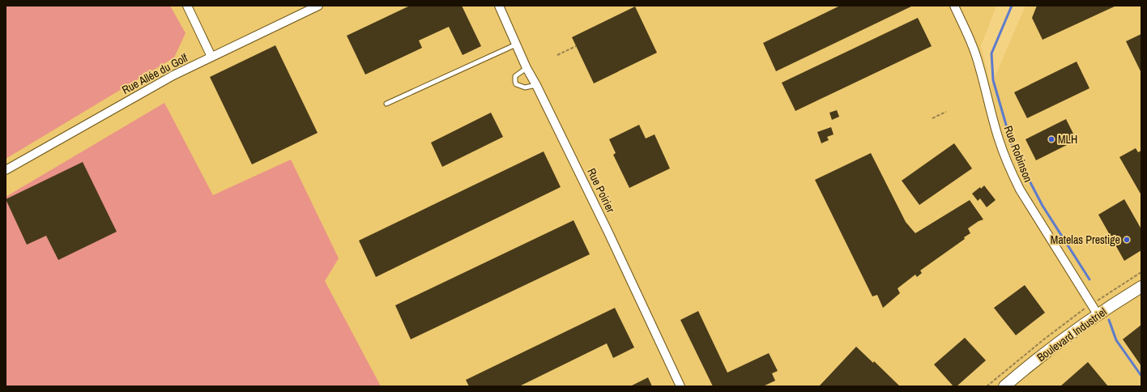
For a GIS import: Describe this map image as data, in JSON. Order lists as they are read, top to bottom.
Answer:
{
  "streets": {
    "street": [
      "Rue Allée du Golf",
      "Rue Robinson",
      "Rue Poirier",
      "Boulevard Industriel"
    ]
  },
  "crossings": [
    ["Rue Robinson", "Boulevard Industriel"]
  ],
  "places": ["MLH", "Matelas Prestige"]
}
